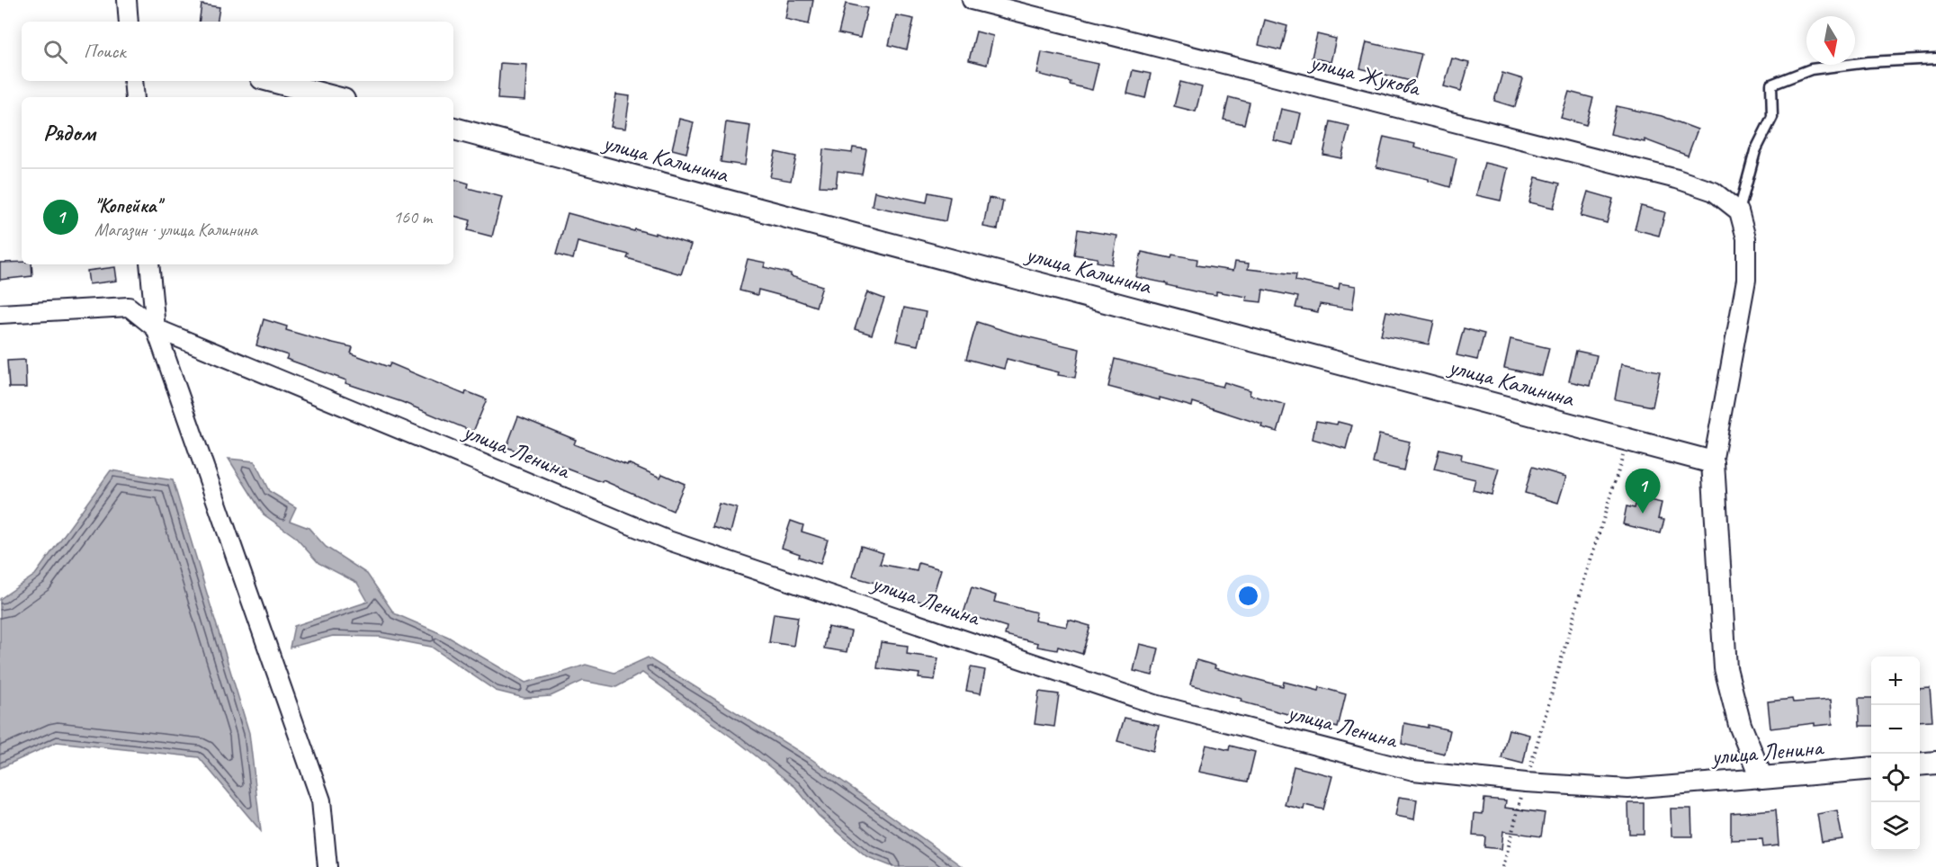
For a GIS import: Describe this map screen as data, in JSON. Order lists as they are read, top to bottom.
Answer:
{
  "streets": {
    "street": ["улица Жукова", "улица Калинина", "улица Ленина"]
  },
  "north": "bottom",
  "page": {
    "search": "Поиск",
    "heading": "Рядом",
    "list": [
      {
        "mark": "1",
        "name": "\"Копейка\"",
        "note": "Магазин · улица Калинина",
        "value": "160 m"
      }
    ],
    "pins": "1",
    "map_buttons": ["+", "−"]
  }
}
